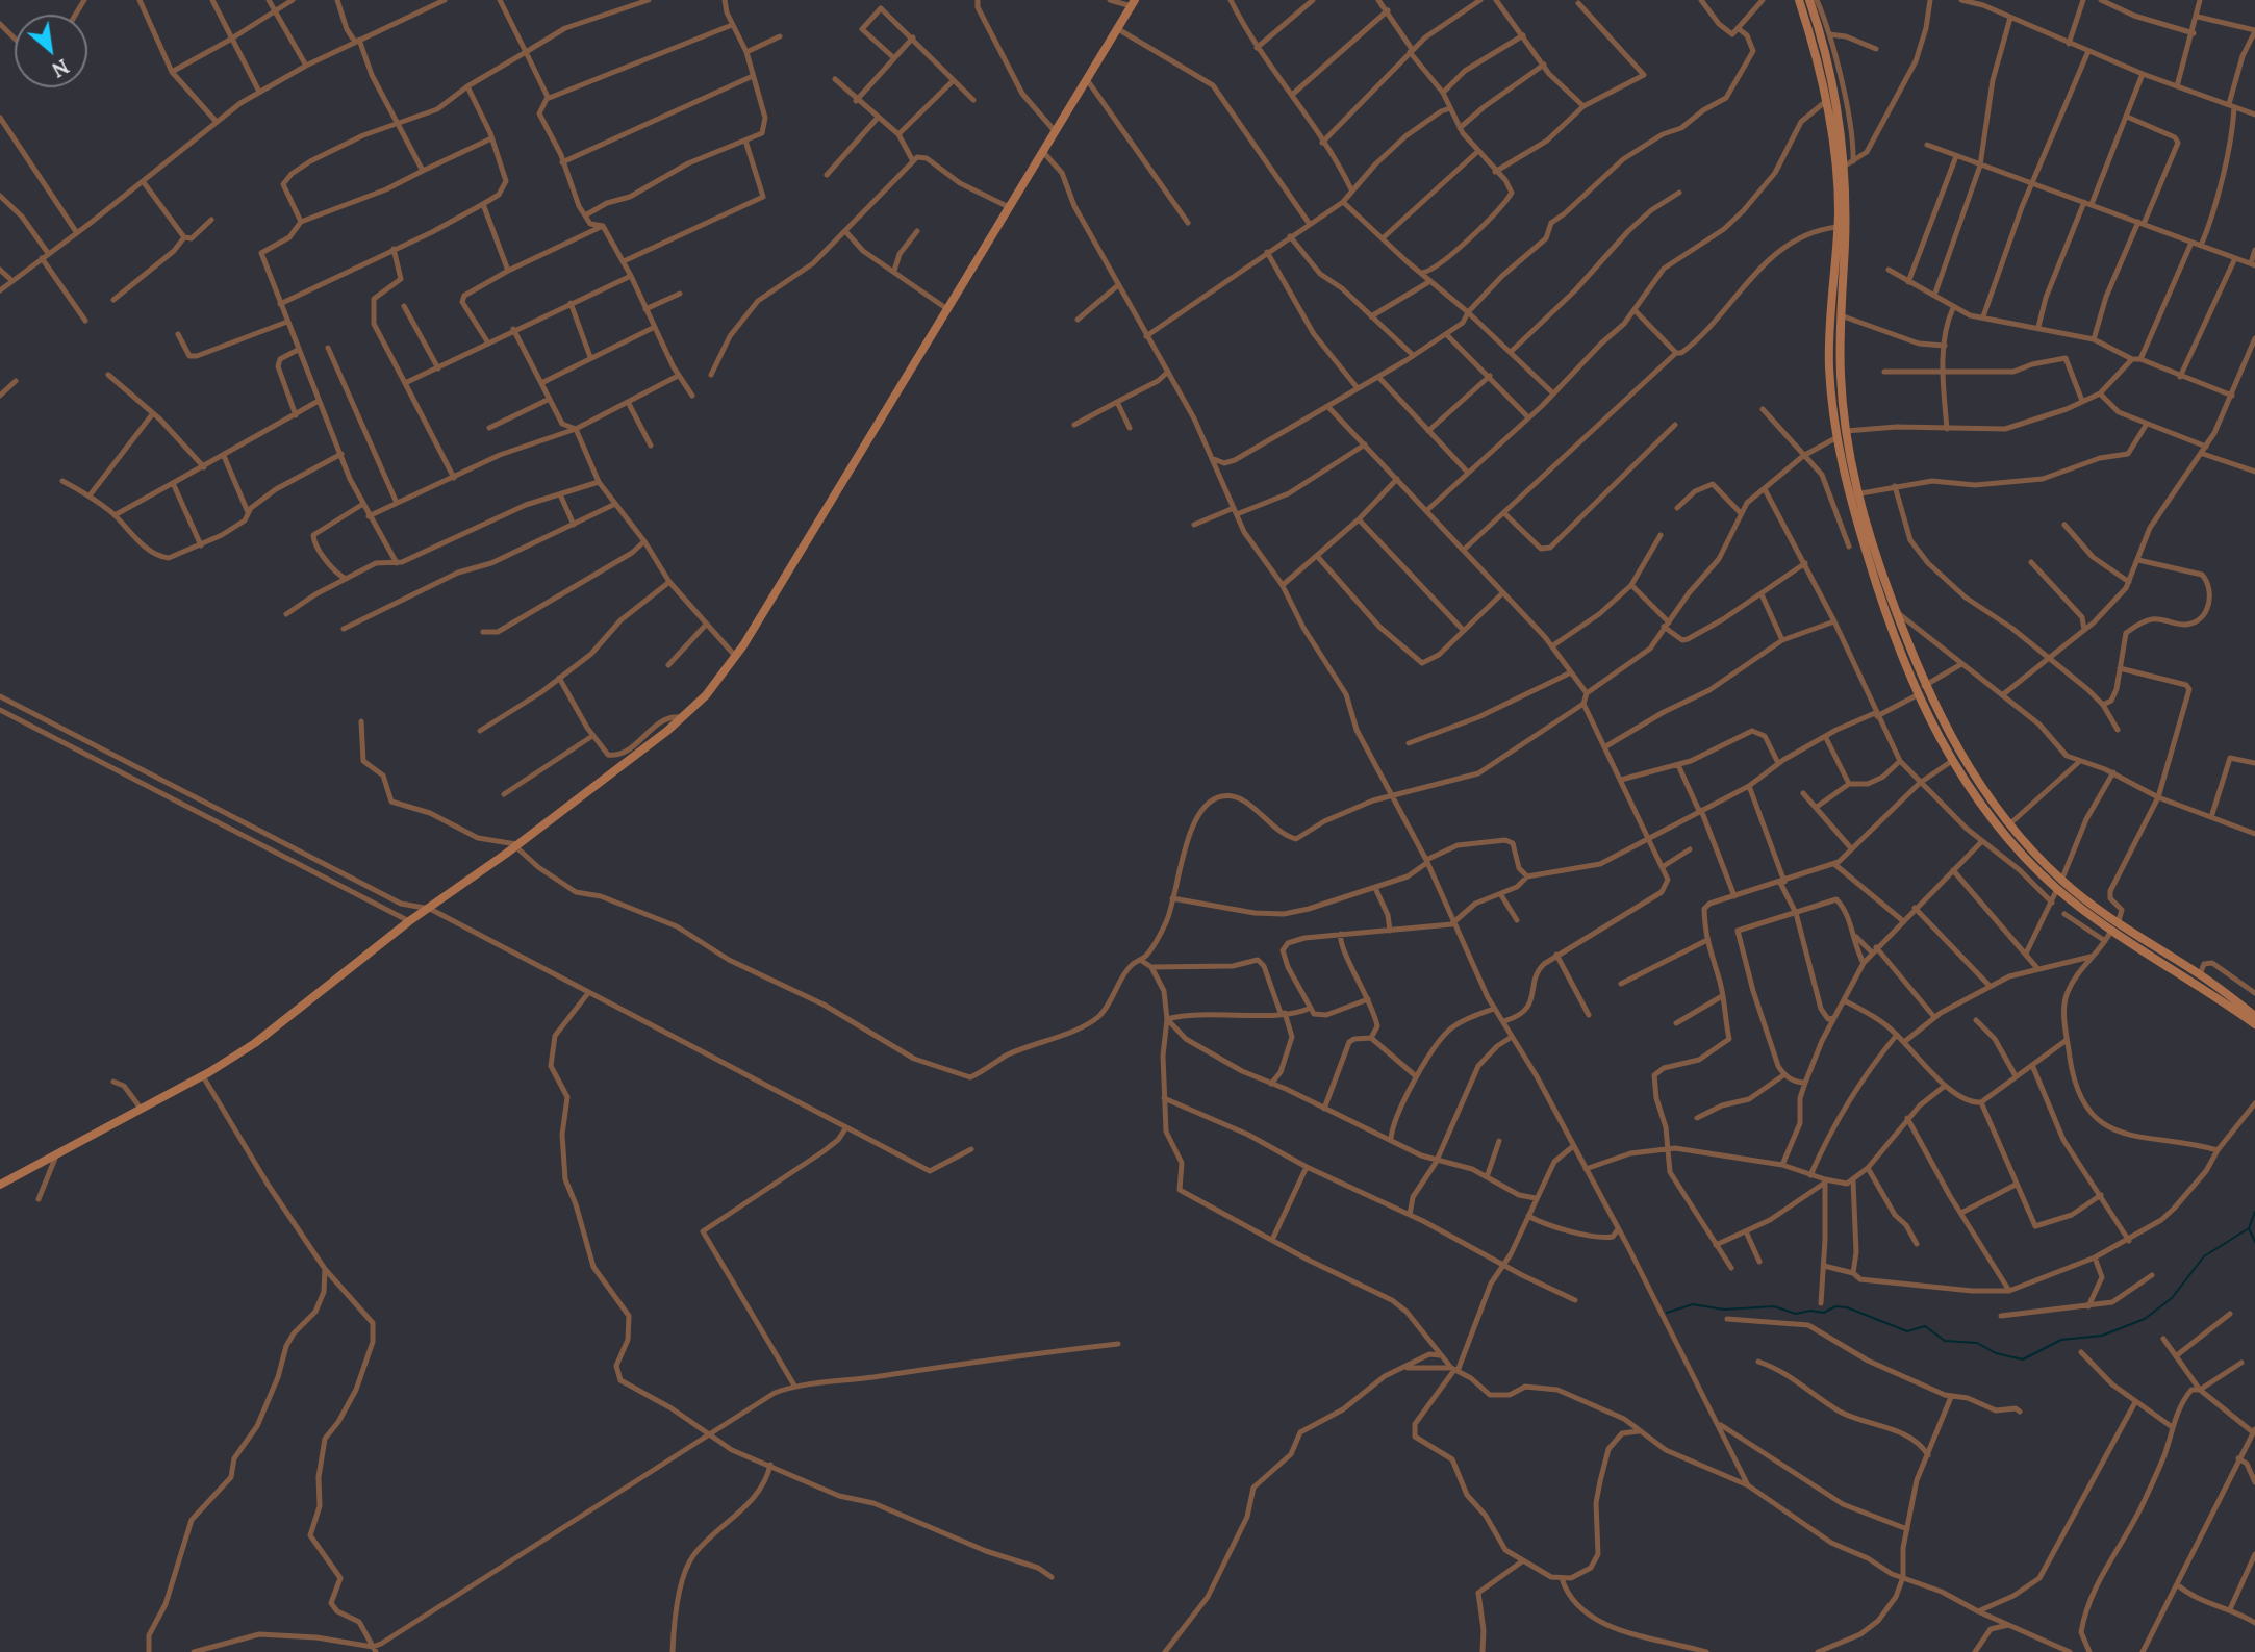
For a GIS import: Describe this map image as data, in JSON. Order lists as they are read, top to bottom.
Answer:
{
  "north": "bottom right"
}
